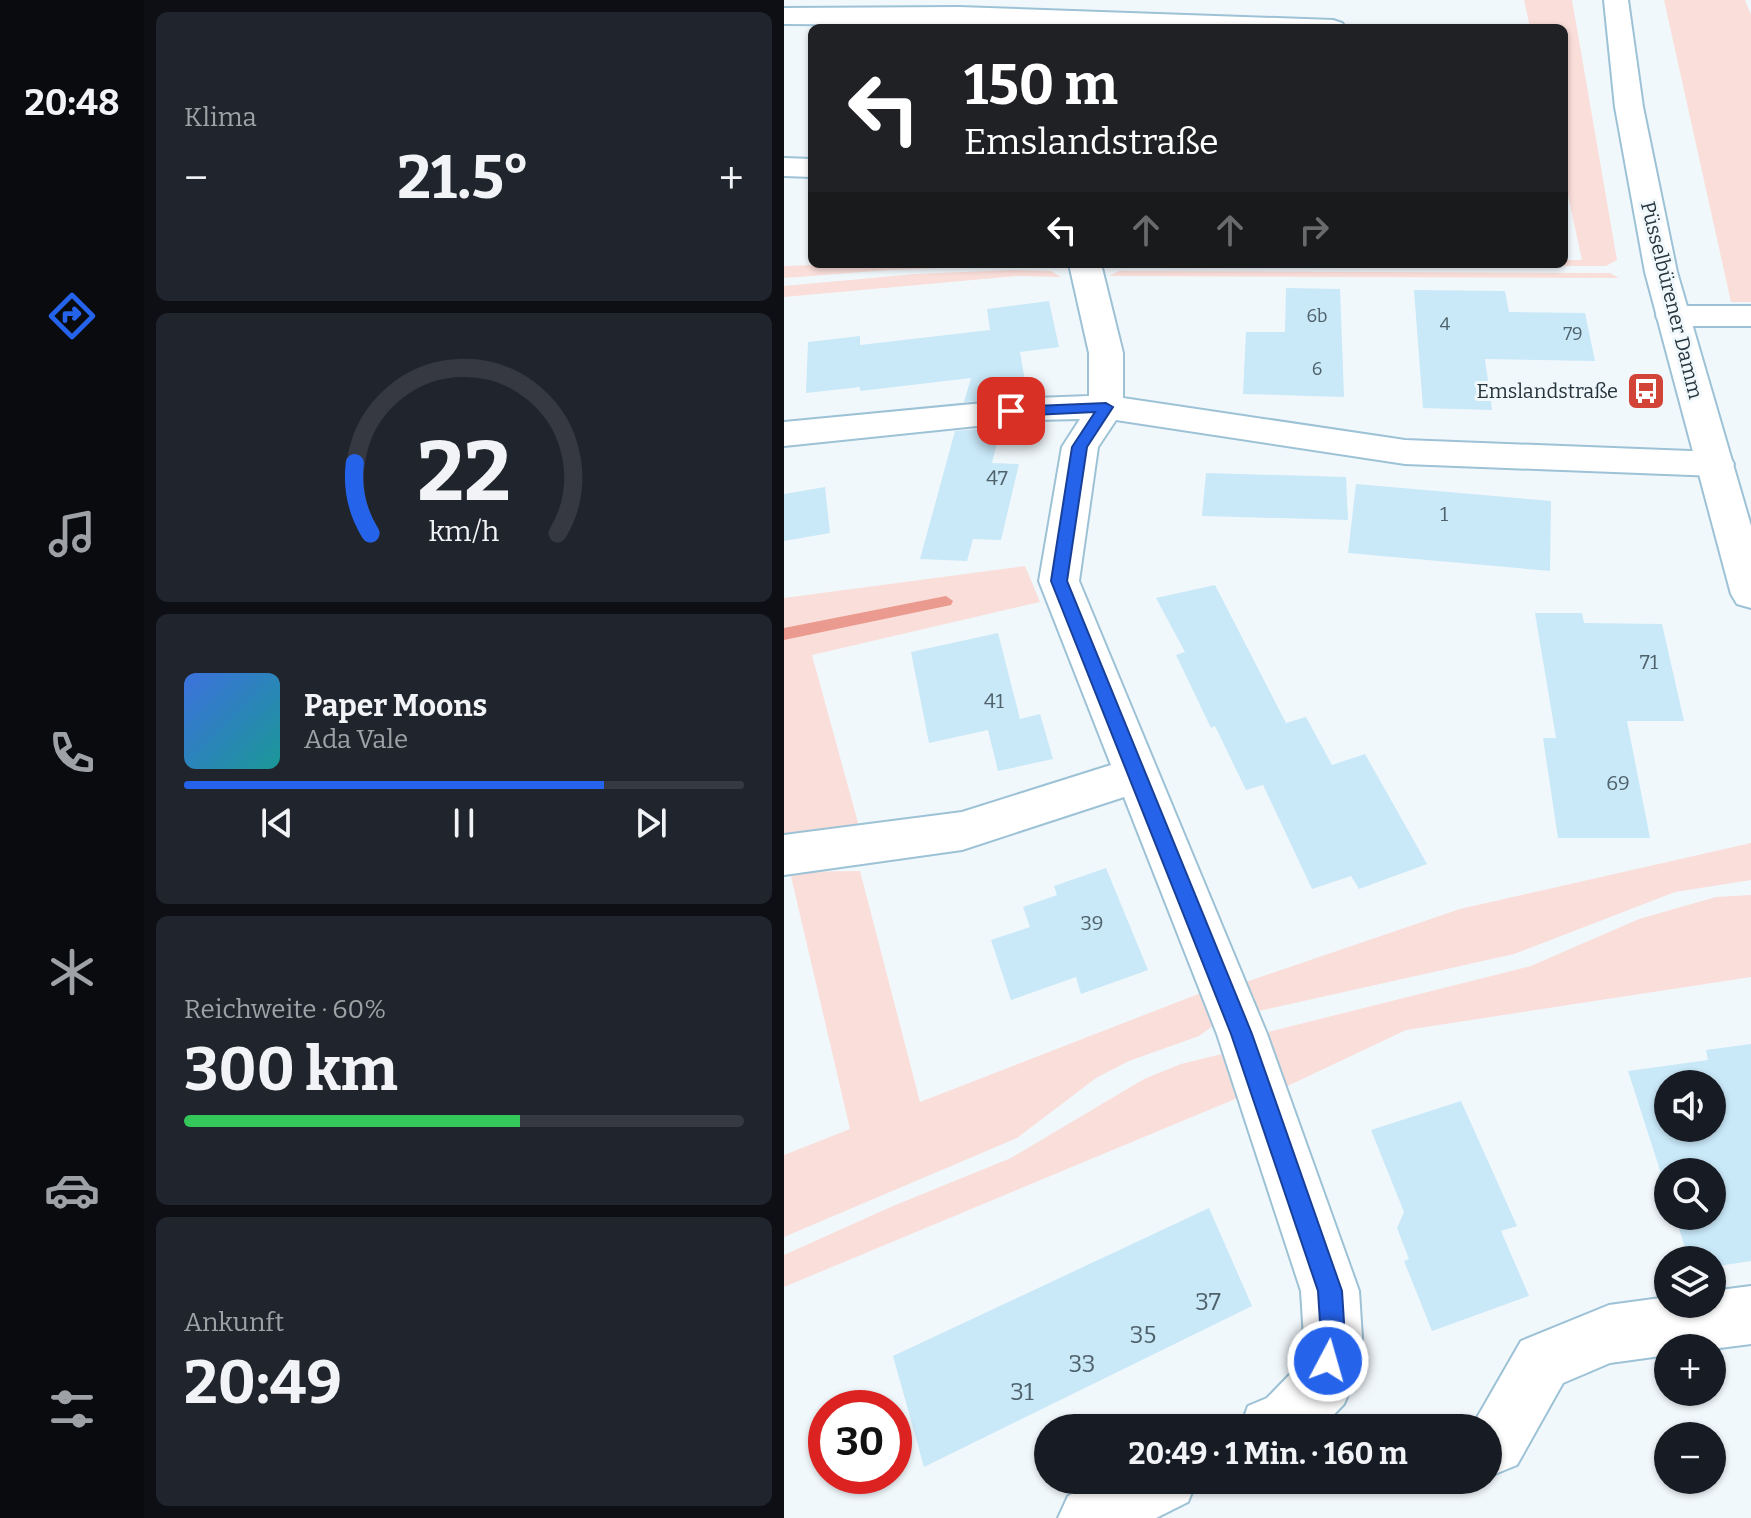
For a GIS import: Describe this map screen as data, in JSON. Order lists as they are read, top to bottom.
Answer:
{
  "streets": {
    "street": ["Püsselbürener Damm"]
  },
  "places": {
    "bus stop": ["Emslandstraße"]
  },
  "house_numbers": [
    "6b",
    "4",
    "79",
    "6",
    "47",
    "1",
    "71",
    "41",
    "69",
    "39",
    "37",
    "35",
    "33",
    "31"
  ],
  "page": {
    "tabs": "20:48",
    "tile": [
      "Klima",
      ["Reichweite · 60%", "300 km"],
      ["Ankunft", "20:49"]
    ],
    "turn": ["150 m", "Emslandstraße"],
    "heat": ["−", "21.5°", "+"],
    "song": ["Paper Moons", "Ada Vale"],
    "map_buttons": ["+", "−"],
    "limit": "30",
    "trip": "20:49 · 1 Min. · 160 m",
    "gauge": ["22", "km/h"]
  }
}
